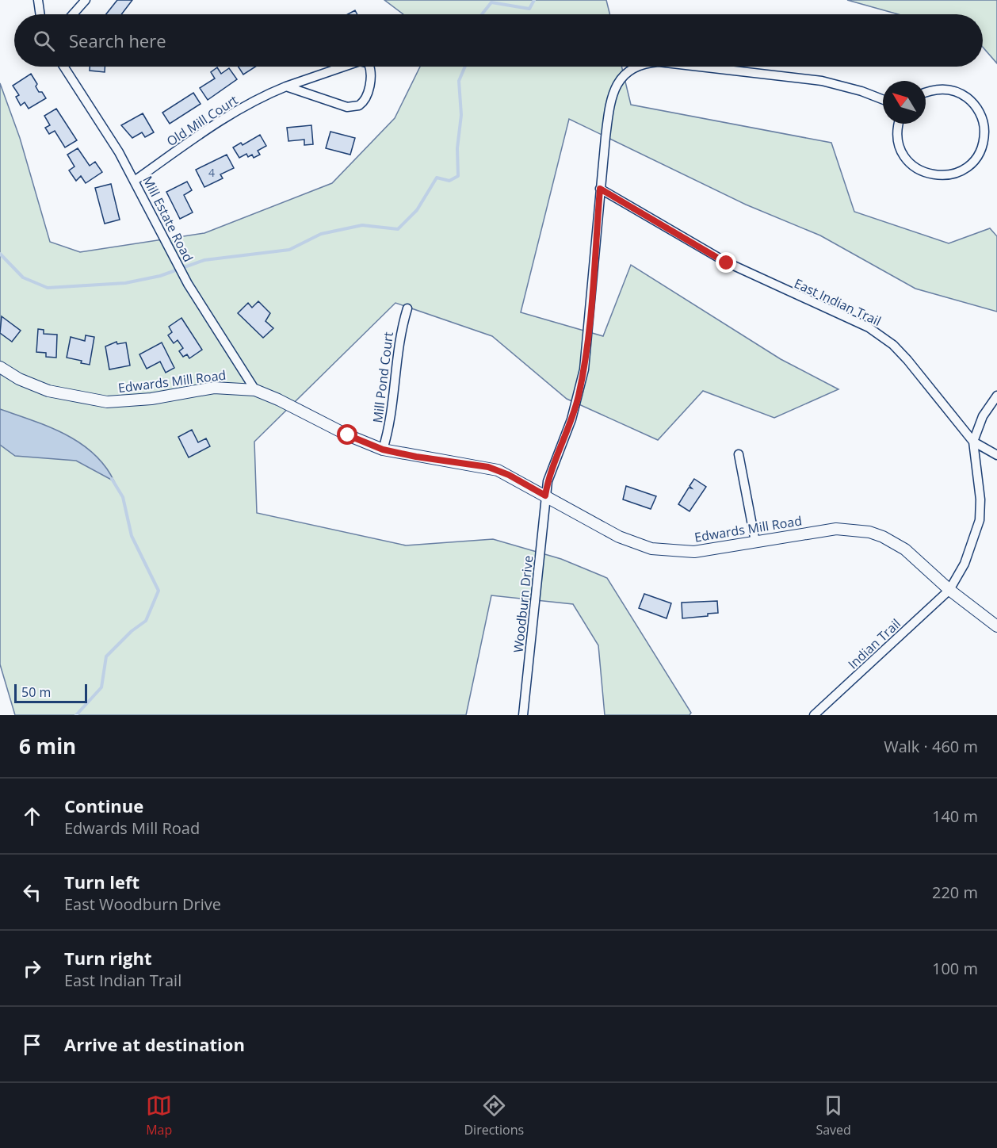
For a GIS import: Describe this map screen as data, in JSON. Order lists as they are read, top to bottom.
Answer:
{
  "streets": {
    "street": [
      "Old Mill Court",
      "Mill Estate Road",
      "East Indian Trail",
      "Mill Pond Court",
      "Edwards Mill Road",
      "Woodburn Drive",
      "Indian Trail"
    ]
  },
  "crossings": [
    ["Old Mill Court", "Mill Estate Road"],
    ["Mill Estate Road", "Edwards Mill Road"],
    ["East Indian Trail", "Woodburn Drive"],
    ["Mill Pond Court", "Edwards Mill Road"],
    ["Edwards Mill Road", "Woodburn Drive"],
    ["Edwards Mill Road", "Indian Trail"]
  ],
  "house_numbers": ["4"],
  "scale_bar": "50 m",
  "north": "top left",
  "page": {
    "search": "Search here",
    "scale": "50 m",
    "heading": ["6 min", "Walk · 460 m"],
    "list": [
      ["Continue", "Edwards Mill Road", "140 m"],
      ["Turn left", "East Woodburn Drive", "220 m"],
      ["Turn right", "East Indian Trail", "100 m"],
      "Arrive at destination"
    ],
    "nav": ["Map", "Directions", "Saved"]
  }
}
